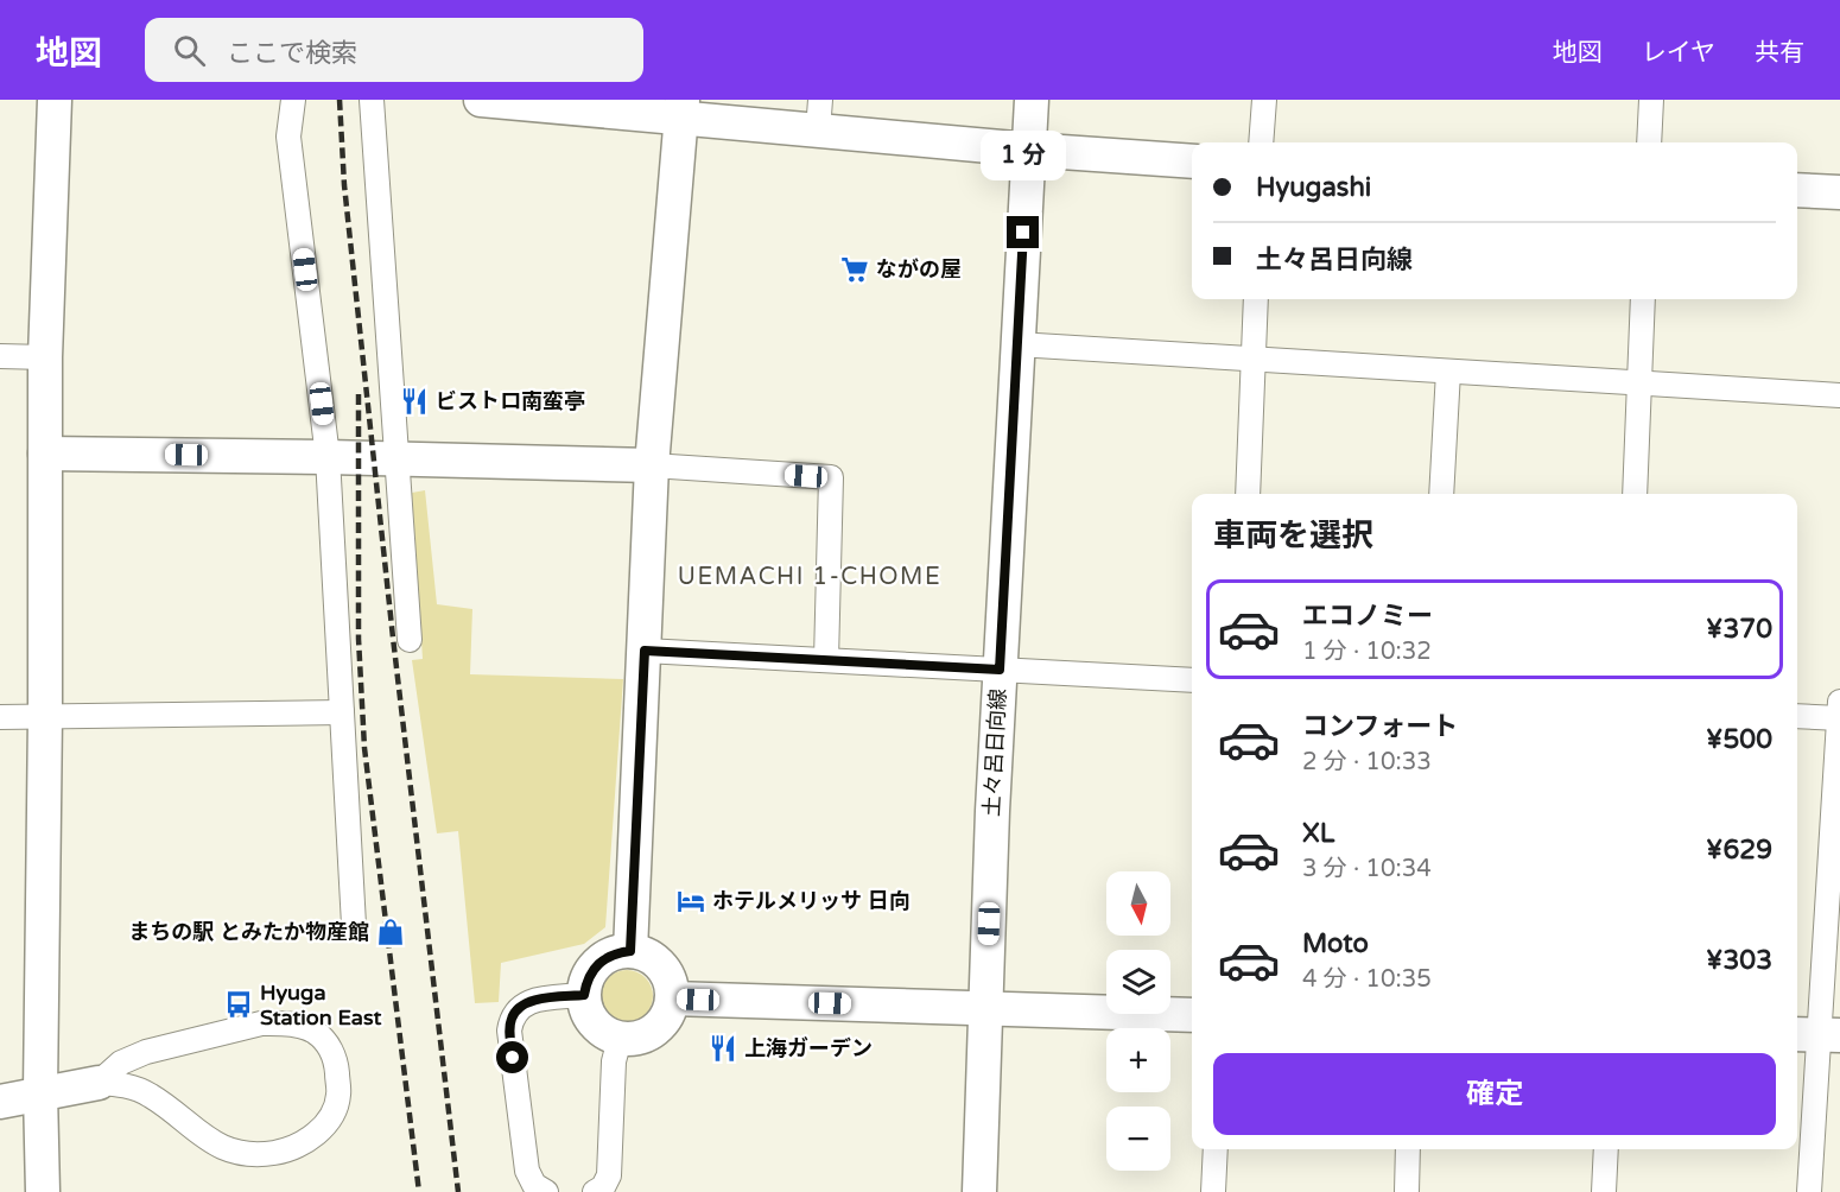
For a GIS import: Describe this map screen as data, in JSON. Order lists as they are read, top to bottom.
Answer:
{
  "streets": {
    "street": ["土々呂日向線"]
  },
  "districts": ["UEMACHI 1-CHOME"],
  "places": {
    "supermarket": ["ながの屋"],
    "restaurant": ["ビストロ南蛮亭", "上海ガーデン"],
    "hotel": ["ホテルメリッサ 日向"],
    "shop": ["まちの駅 とみたか物産館"],
    "bus stop": ["Hyuga Station East"]
  },
  "north": "bottom",
  "page": {
    "header": "地図",
    "search": "ここで検索",
    "nav": ["地図", "レイヤ", "共有"],
    "bubble": "1 分",
    "banner": ["Hyugashi", "土々呂日向線"],
    "heading": "車両を選択",
    "list": [
      {
        "name": "エコノミー",
        "note": "1 分 · 10:32",
        "value": "¥370"
      },
      {
        "name": "コンフォート",
        "note": "2 分 · 10:33",
        "value": "¥500"
      },
      {
        "name": "XL",
        "note": "3 分 · 10:34",
        "value": "¥629"
      },
      {
        "name": "Moto",
        "note": "4 分 · 10:35",
        "value": "¥303"
      }
    ],
    "map_buttons": ["+", "−"],
    "buttons": "確定"
  }
}
